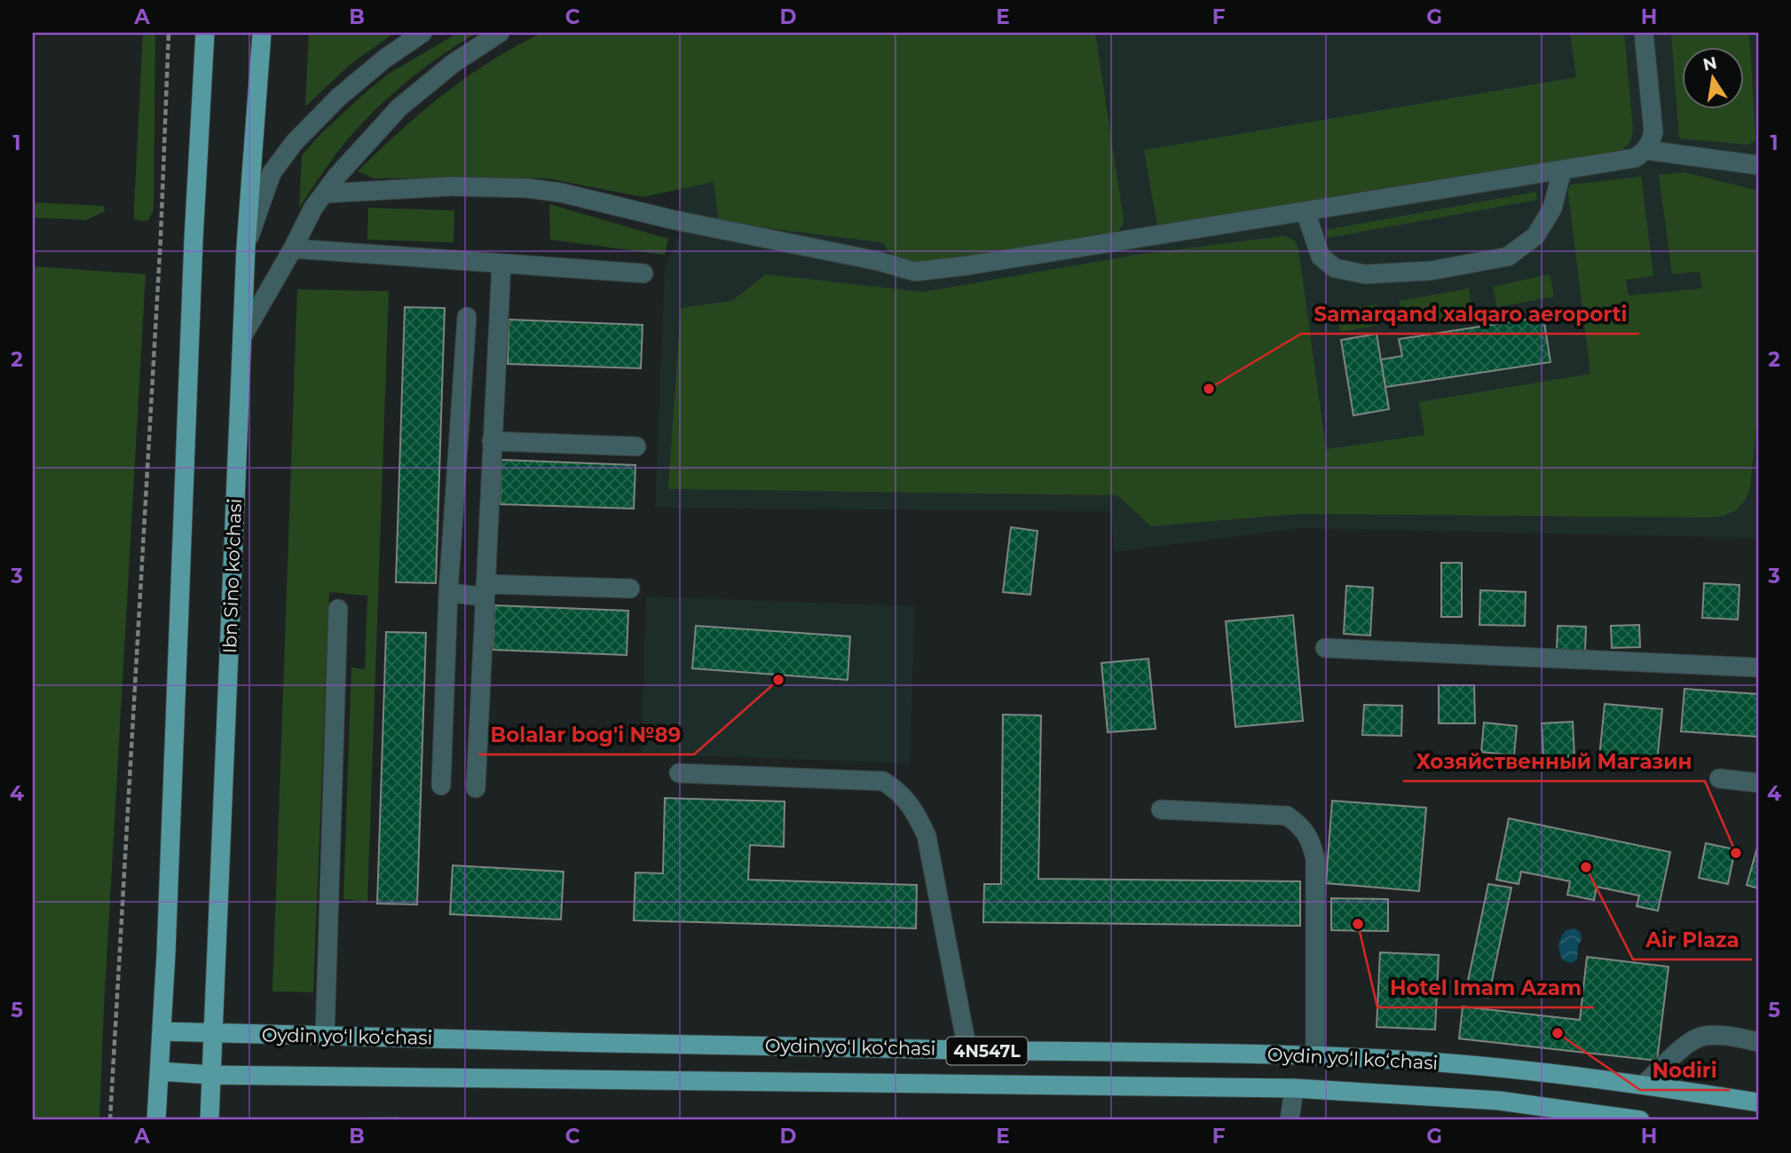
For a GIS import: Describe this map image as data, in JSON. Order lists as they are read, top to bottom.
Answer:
{
  "streets": {
    "main road": ["Ibn Sino ko'chasi", "Oydin yoʻl koʻchasi", "4N547L"]
  },
  "crossings": [
    ["Ibn Sino ko'chasi", "Oydin yoʻl koʻchasi"]
  ],
  "places": [
    "Samarqand xalqaro aeroporti",
    "Bolalar bog'i №89",
    "Хозяйственный Магазин",
    "Air Plaza",
    "Hotel Imam Azam",
    "Nodiri"
  ],
  "north": "top",
  "grid": {
    "columns": [
      "A",
      "B",
      "C",
      "D",
      "E",
      "F",
      "G",
      "H"
    ],
    "rows": [
      "1",
      "2",
      "3",
      "4",
      "5"
    ]
  }
}
